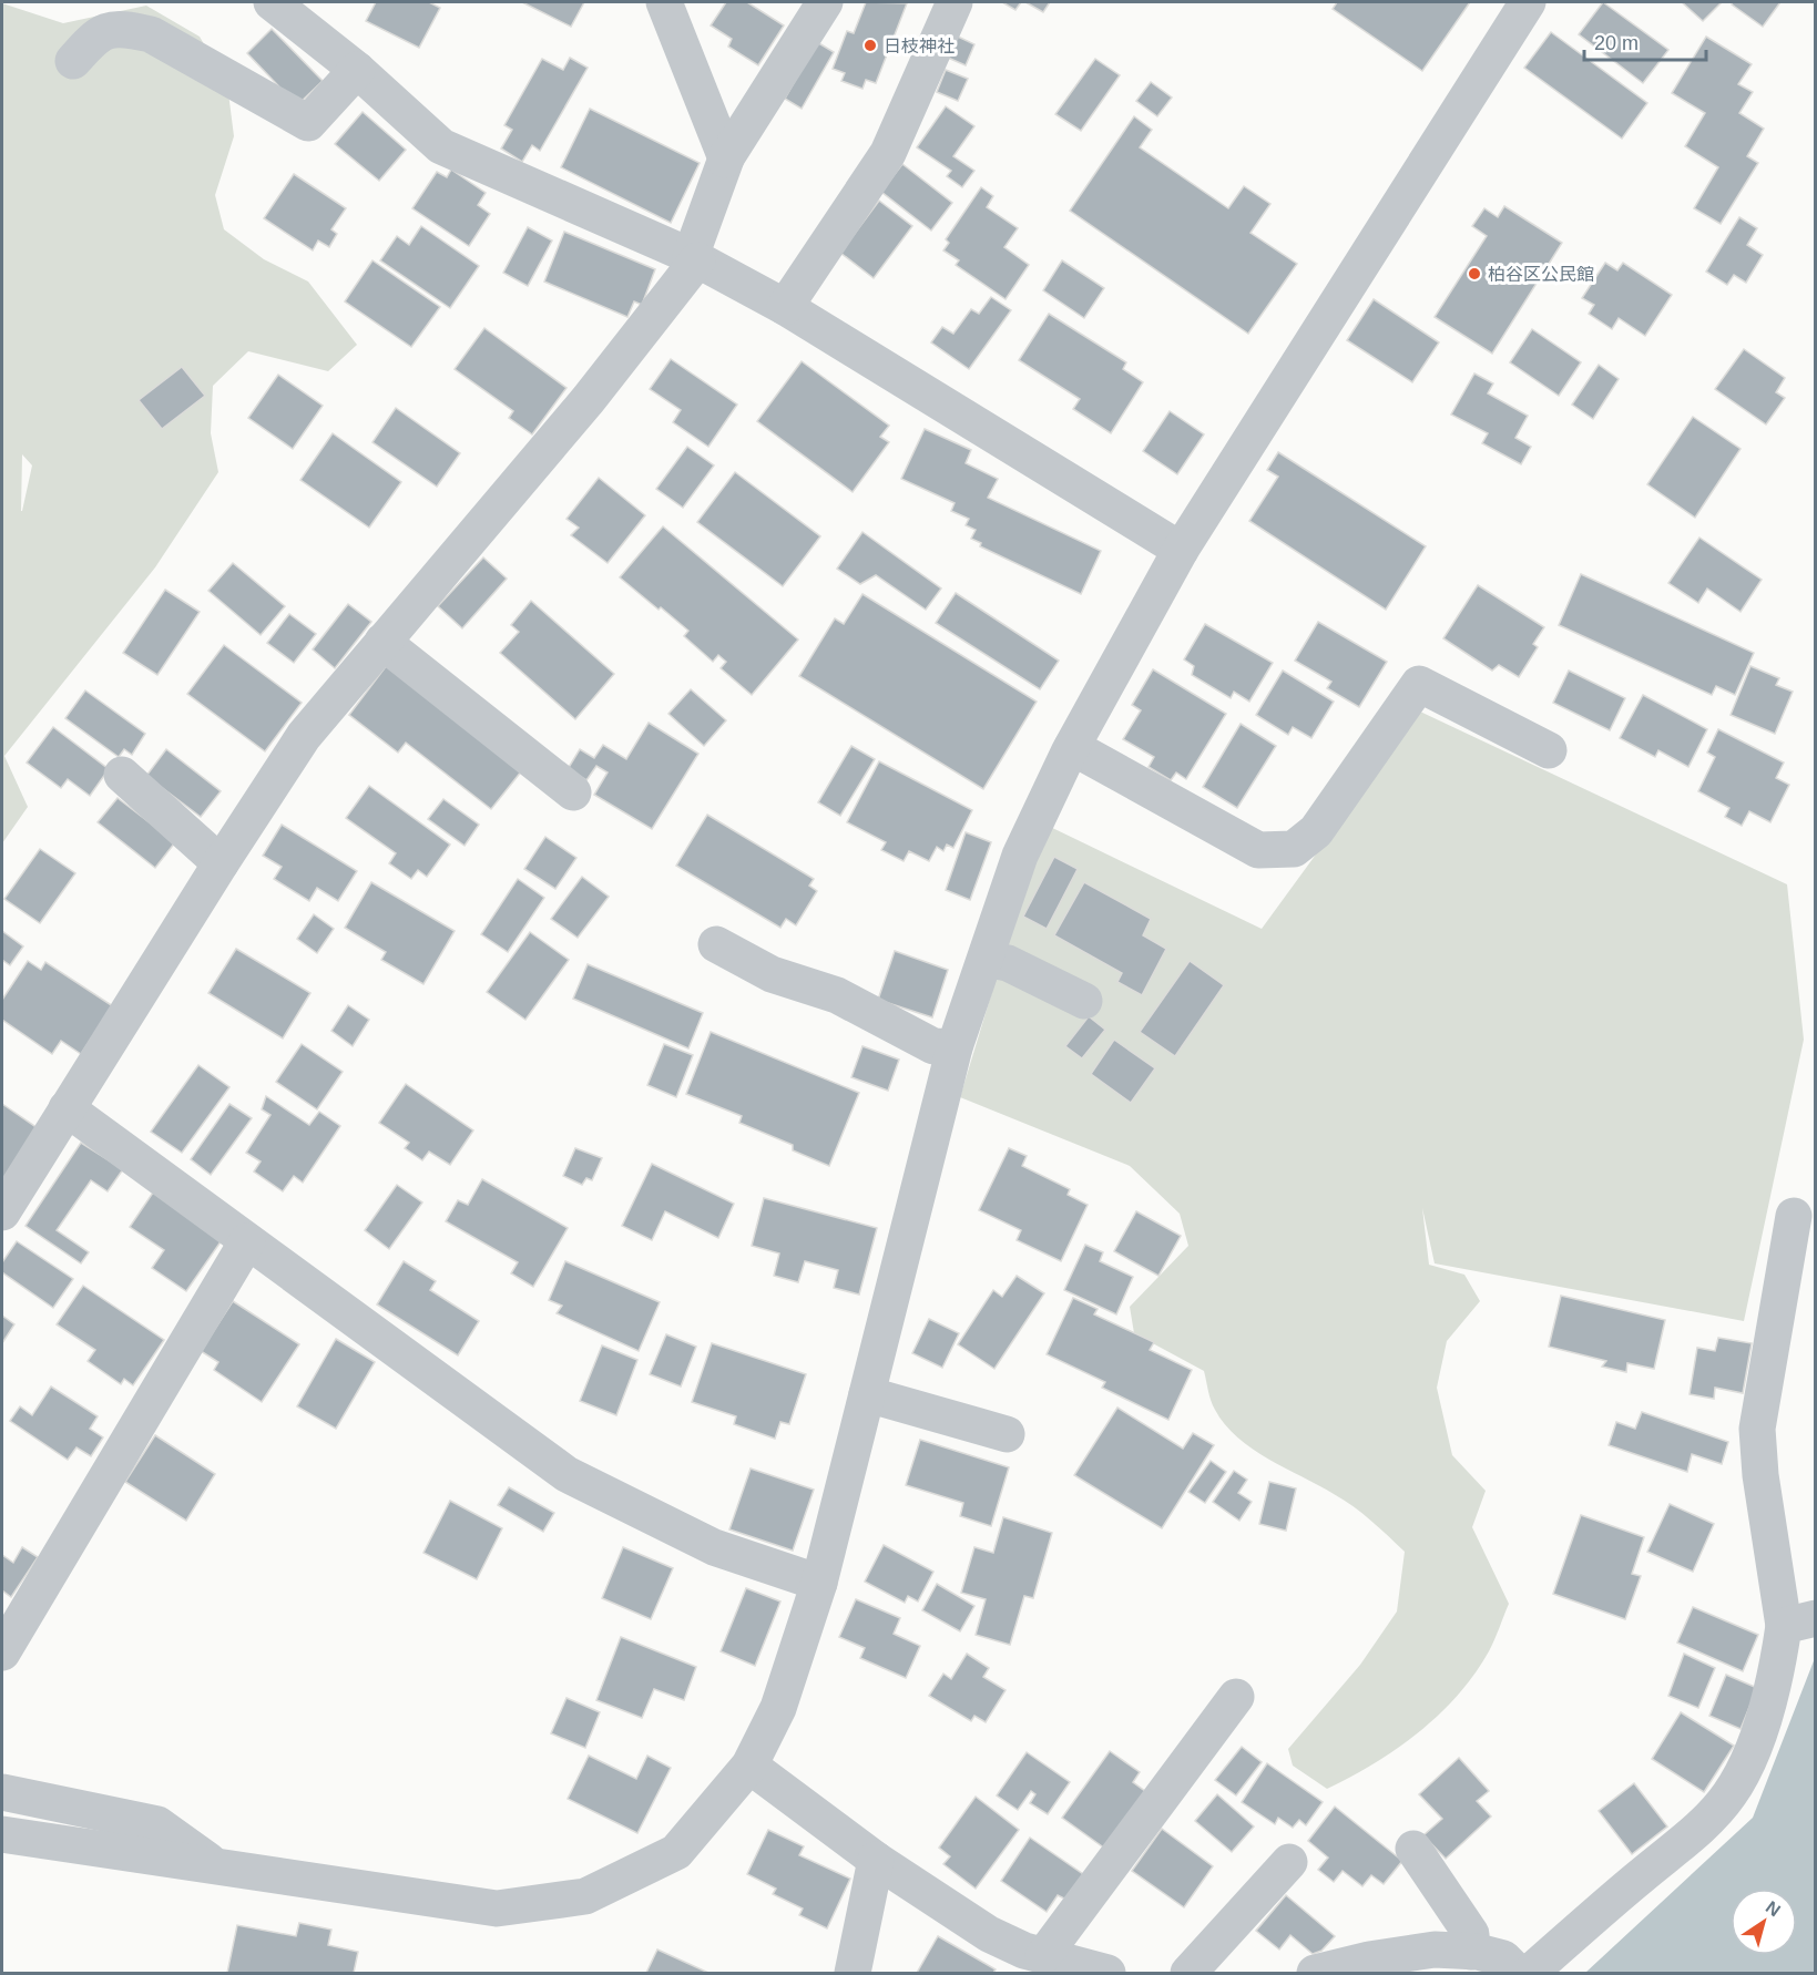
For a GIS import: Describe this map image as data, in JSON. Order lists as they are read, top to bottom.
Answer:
{
  "places": ["日枝神社", "柏谷区公民館"],
  "scale_bar": "20 m",
  "north": "top right"
}
